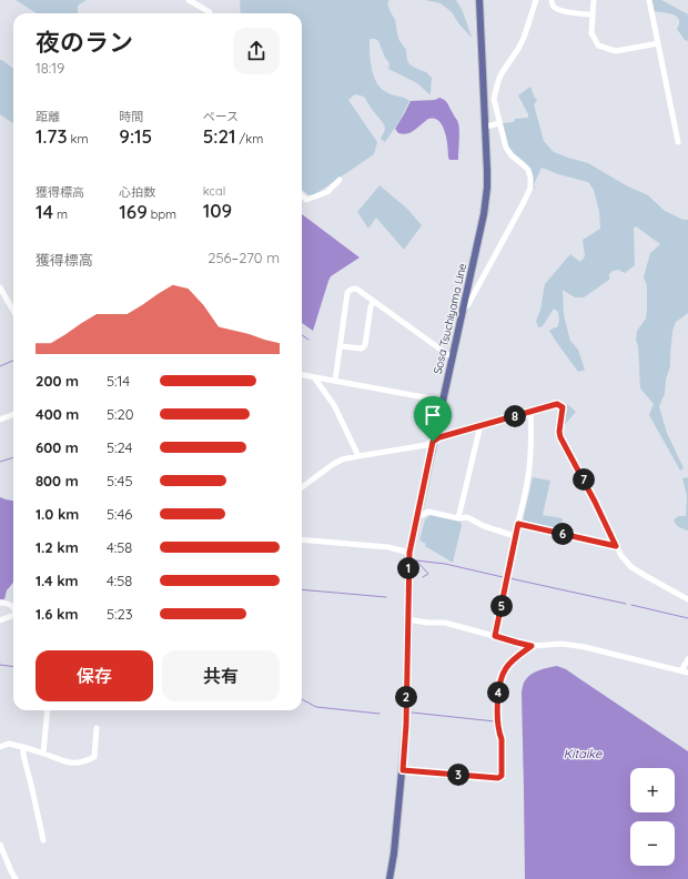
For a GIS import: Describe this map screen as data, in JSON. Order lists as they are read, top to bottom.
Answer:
{
  "streets": {
    "main road": ["Sosa Tsuchiyama Line"]
  },
  "water": ["Kitaike"],
  "page": {
    "heading": ["夜のラン", "18:19"],
    "stats": [
      ["距離", "1.73 km"],
      ["時間", "9:15"],
      ["ペース", "5:21 /km"],
      ["獲得標高", "14 m"],
      ["心拍数", "169 bpm"],
      ["kcal", "109"]
    ],
    "chart": ["獲得標高", "256–270 m"],
    "list": [
      {
        "name": "200 m",
        "note": "5:14"
      },
      {
        "name": "400 m",
        "note": "5:20"
      },
      {
        "name": "600 m",
        "note": "5:24"
      },
      {
        "name": "800 m",
        "note": "5:45"
      },
      {
        "name": "1.0 km",
        "note": "5:46"
      },
      {
        "name": "1.2 km",
        "note": "4:58"
      },
      {
        "name": "1.4 km",
        "note": "4:58"
      },
      {
        "name": "1.6 km",
        "note": "5:23"
      }
    ],
    "pins": [
      "8",
      "7",
      "6",
      "1",
      "5",
      "4",
      "2",
      "3"
    ],
    "buttons": ["保存", "共有"],
    "map_buttons": ["+", "−"]
  }
}
